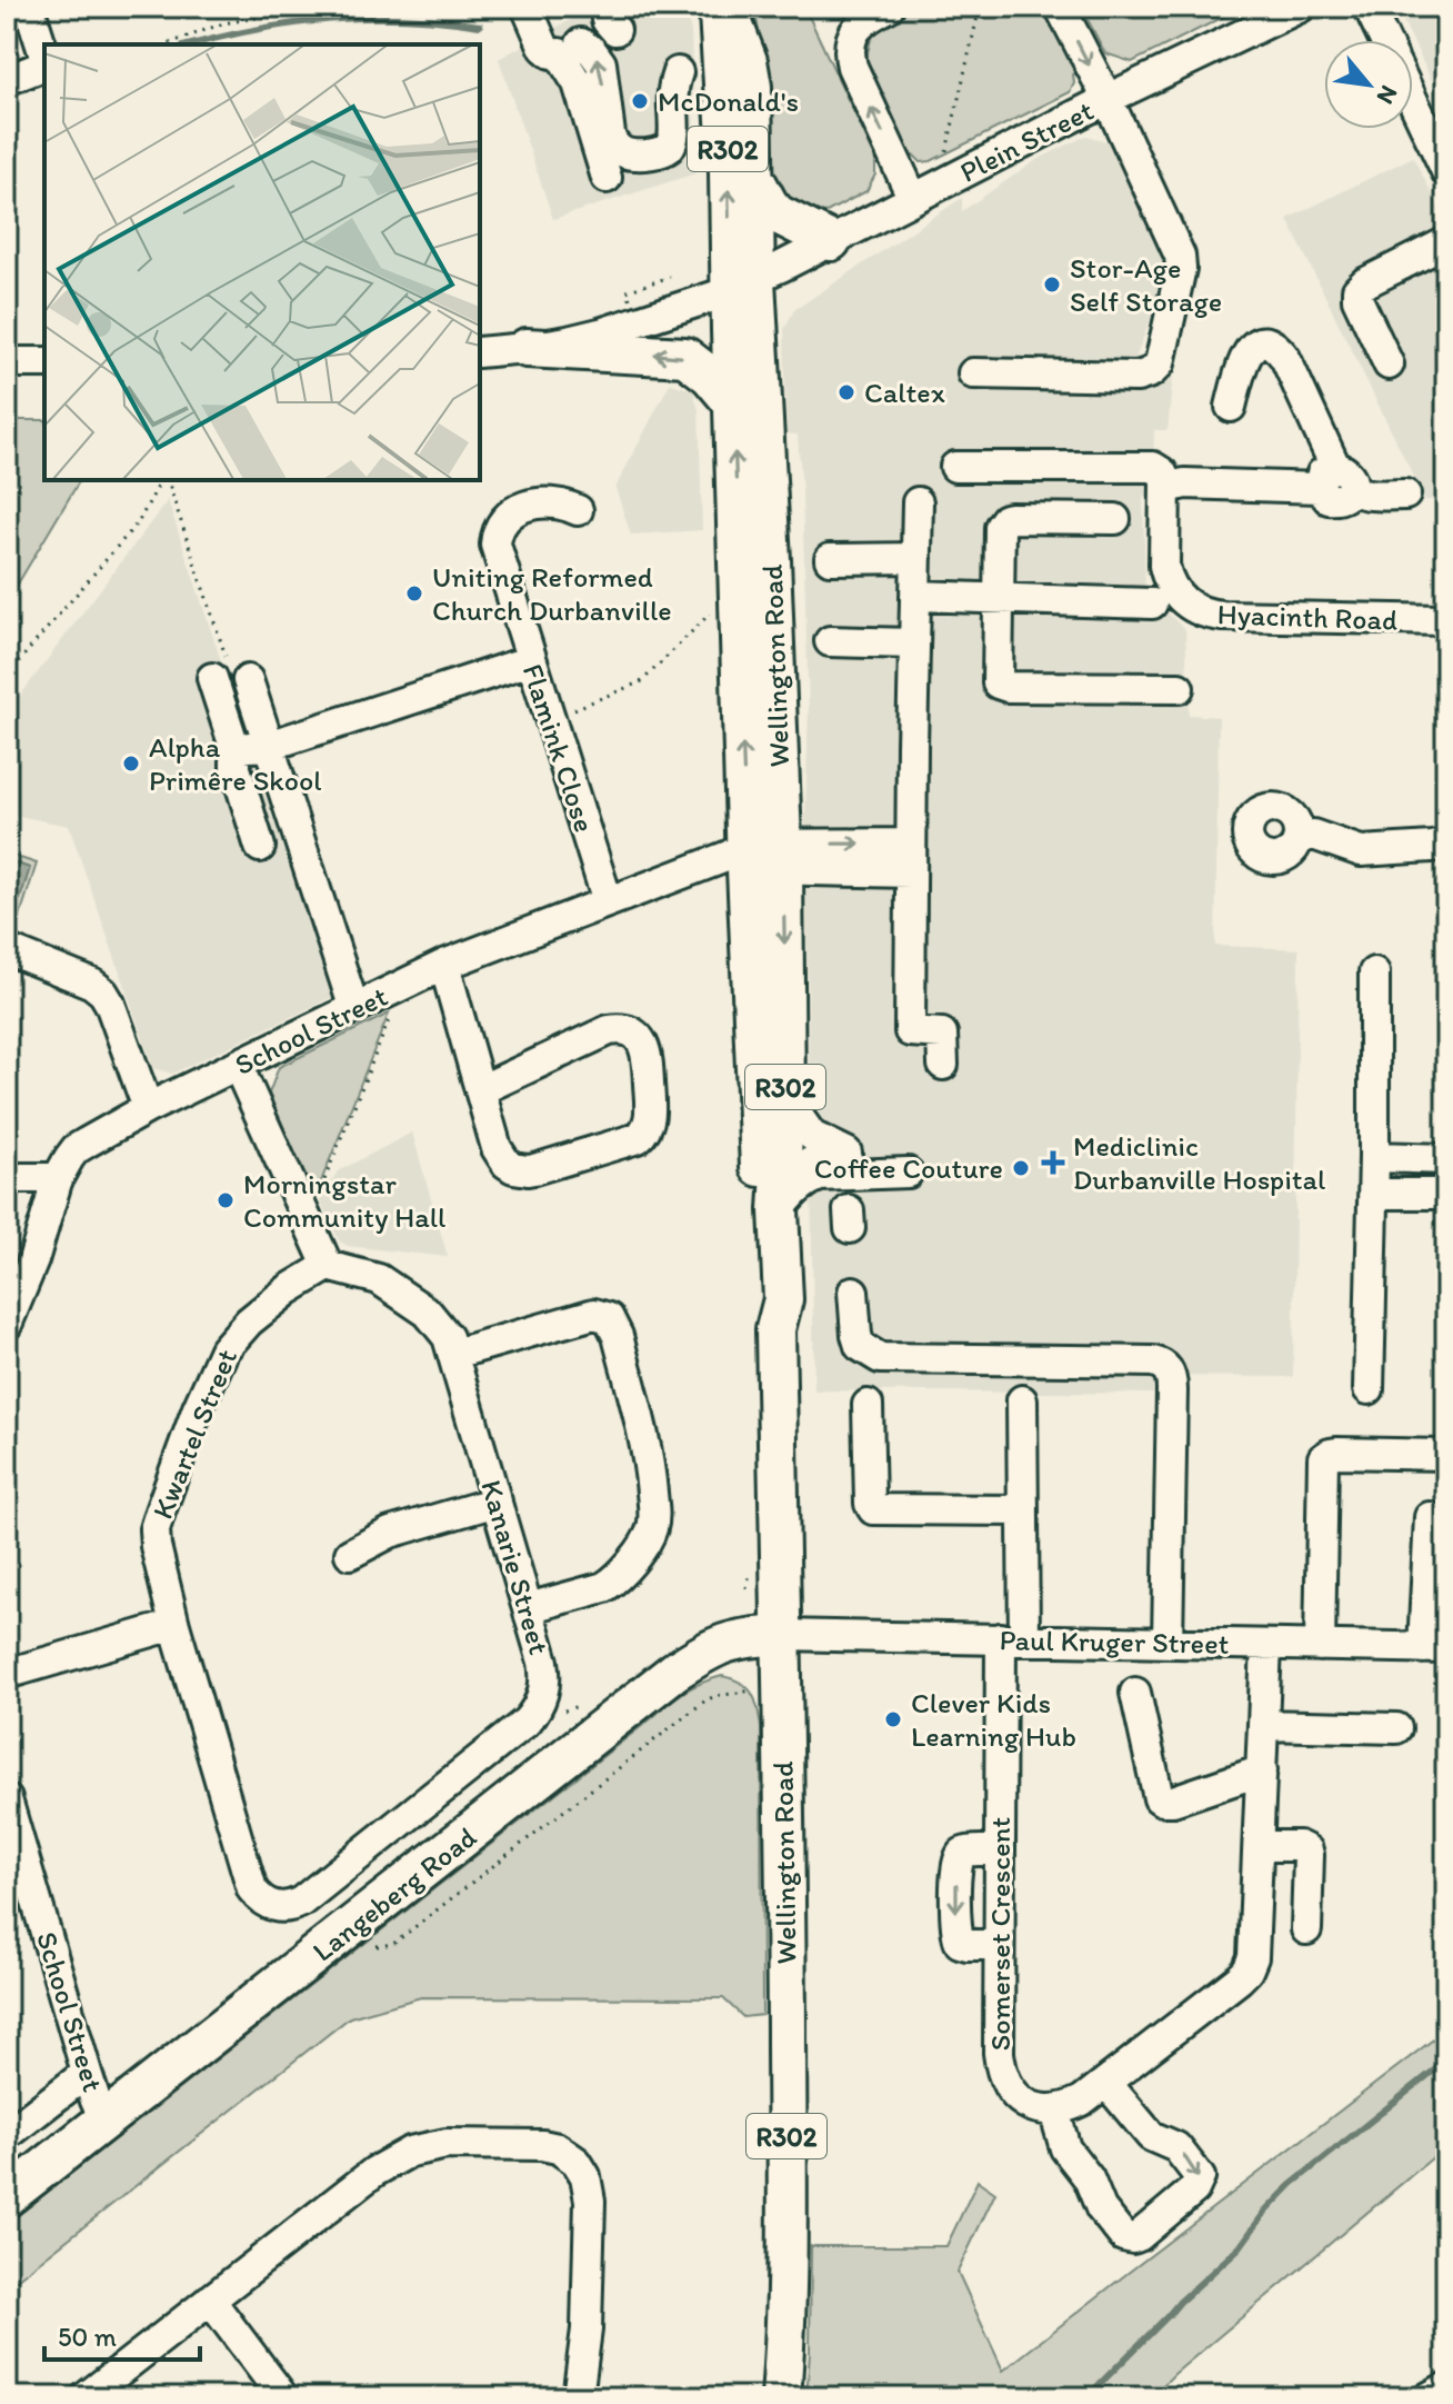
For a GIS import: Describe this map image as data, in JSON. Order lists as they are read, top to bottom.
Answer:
{
  "streets": {
    "main road": ["R302", "Wellington Road", "Langeberg Road"],
    "street": [
      "Plein Street",
      "Hyacinth Road",
      "Flamink Close",
      "School Street",
      "Kwartel Street",
      "Kanarie Street",
      "Paul Kruger Street",
      "Somerset Crescent"
    ]
  },
  "crossings": [
    ["Plein Street", "Wellington Road"],
    ["Wellington Road", "School Street"],
    ["Wellington Road", "Paul Kruger Street"],
    ["Wellington Road", "Langeberg Road"],
    ["Flamink Close", "School Street"],
    ["School Street", "Langeberg Road"],
    ["Kwartel Street", "Kanarie Street"],
    ["Paul Kruger Street", "Langeberg Road"],
    ["Paul Kruger Street", "Somerset Crescent"]
  ],
  "places": {
    "other": [
      "McDonald's",
      "Stor-Age Self Storage",
      "Caltex",
      "Uniting Reformed Church Durbanville",
      "Alpha Primêre Skool",
      "Coffee Couture",
      "Morningstar Community Hall",
      "Clever Kids Learning Hub"
    ],
    "health": ["Mediclinic Durbanville Hospital"]
  },
  "scale_bar": "50 m",
  "north": "bottom right"
}
